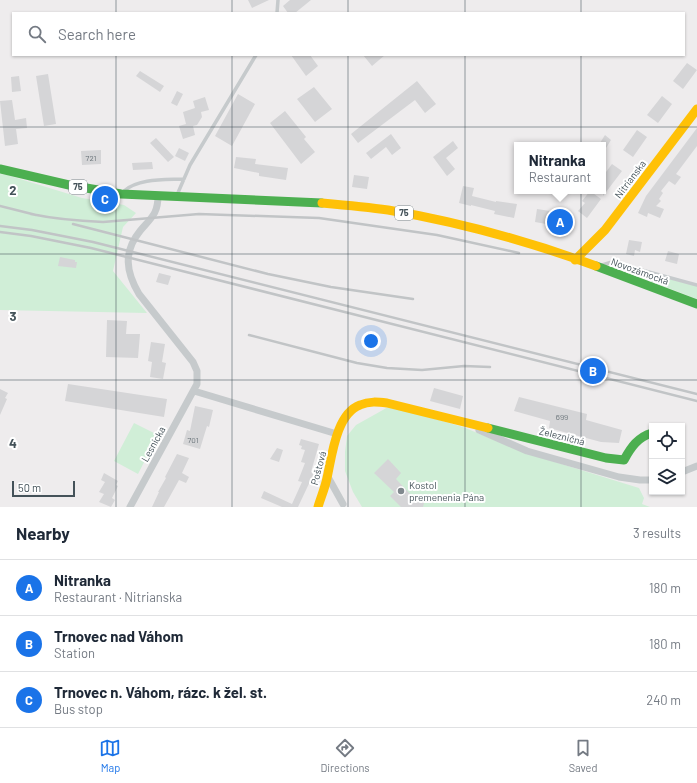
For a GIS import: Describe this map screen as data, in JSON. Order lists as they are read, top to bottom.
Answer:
{
  "streets": {
    "main road": [
      "Nitrianska",
      "75",
      "Novozámocká",
      "Železničná",
      "Poštová"
    ],
    "street": ["Lesnícka"]
  },
  "crossings": [
    ["Nitrianska", "75"],
    ["Nitrianska", "Novozámocká"],
    ["75", "Novozámocká"],
    ["Železničná", "Poštová"]
  ],
  "places": ["Kostol premenenia Pána"],
  "house_numbers": ["721", "699", "701"],
  "scale_bar": "50 m",
  "page": {
    "search": "Search here",
    "popup": ["Nitranka", "Restaurant"],
    "pins": ["C", "A", "B"],
    "scale": "50 m",
    "heading": ["Nearby", "3 results"],
    "list": [
      {
        "mark": "A",
        "name": "Nitranka",
        "note": "Restaurant · Nitrianska",
        "value": "180 m"
      },
      {
        "mark": "B",
        "name": "Trnovec nad Váhom",
        "note": "Station",
        "value": "180 m"
      },
      {
        "mark": "C",
        "name": "Trnovec n. Váhom, rázc. k žel. st.",
        "note": "Bus stop",
        "value": "240 m"
      }
    ],
    "nav": ["Map", "Directions", "Saved"]
  },
  "grid": {
    "rows": ["2", "3", "4"]
  }
}
